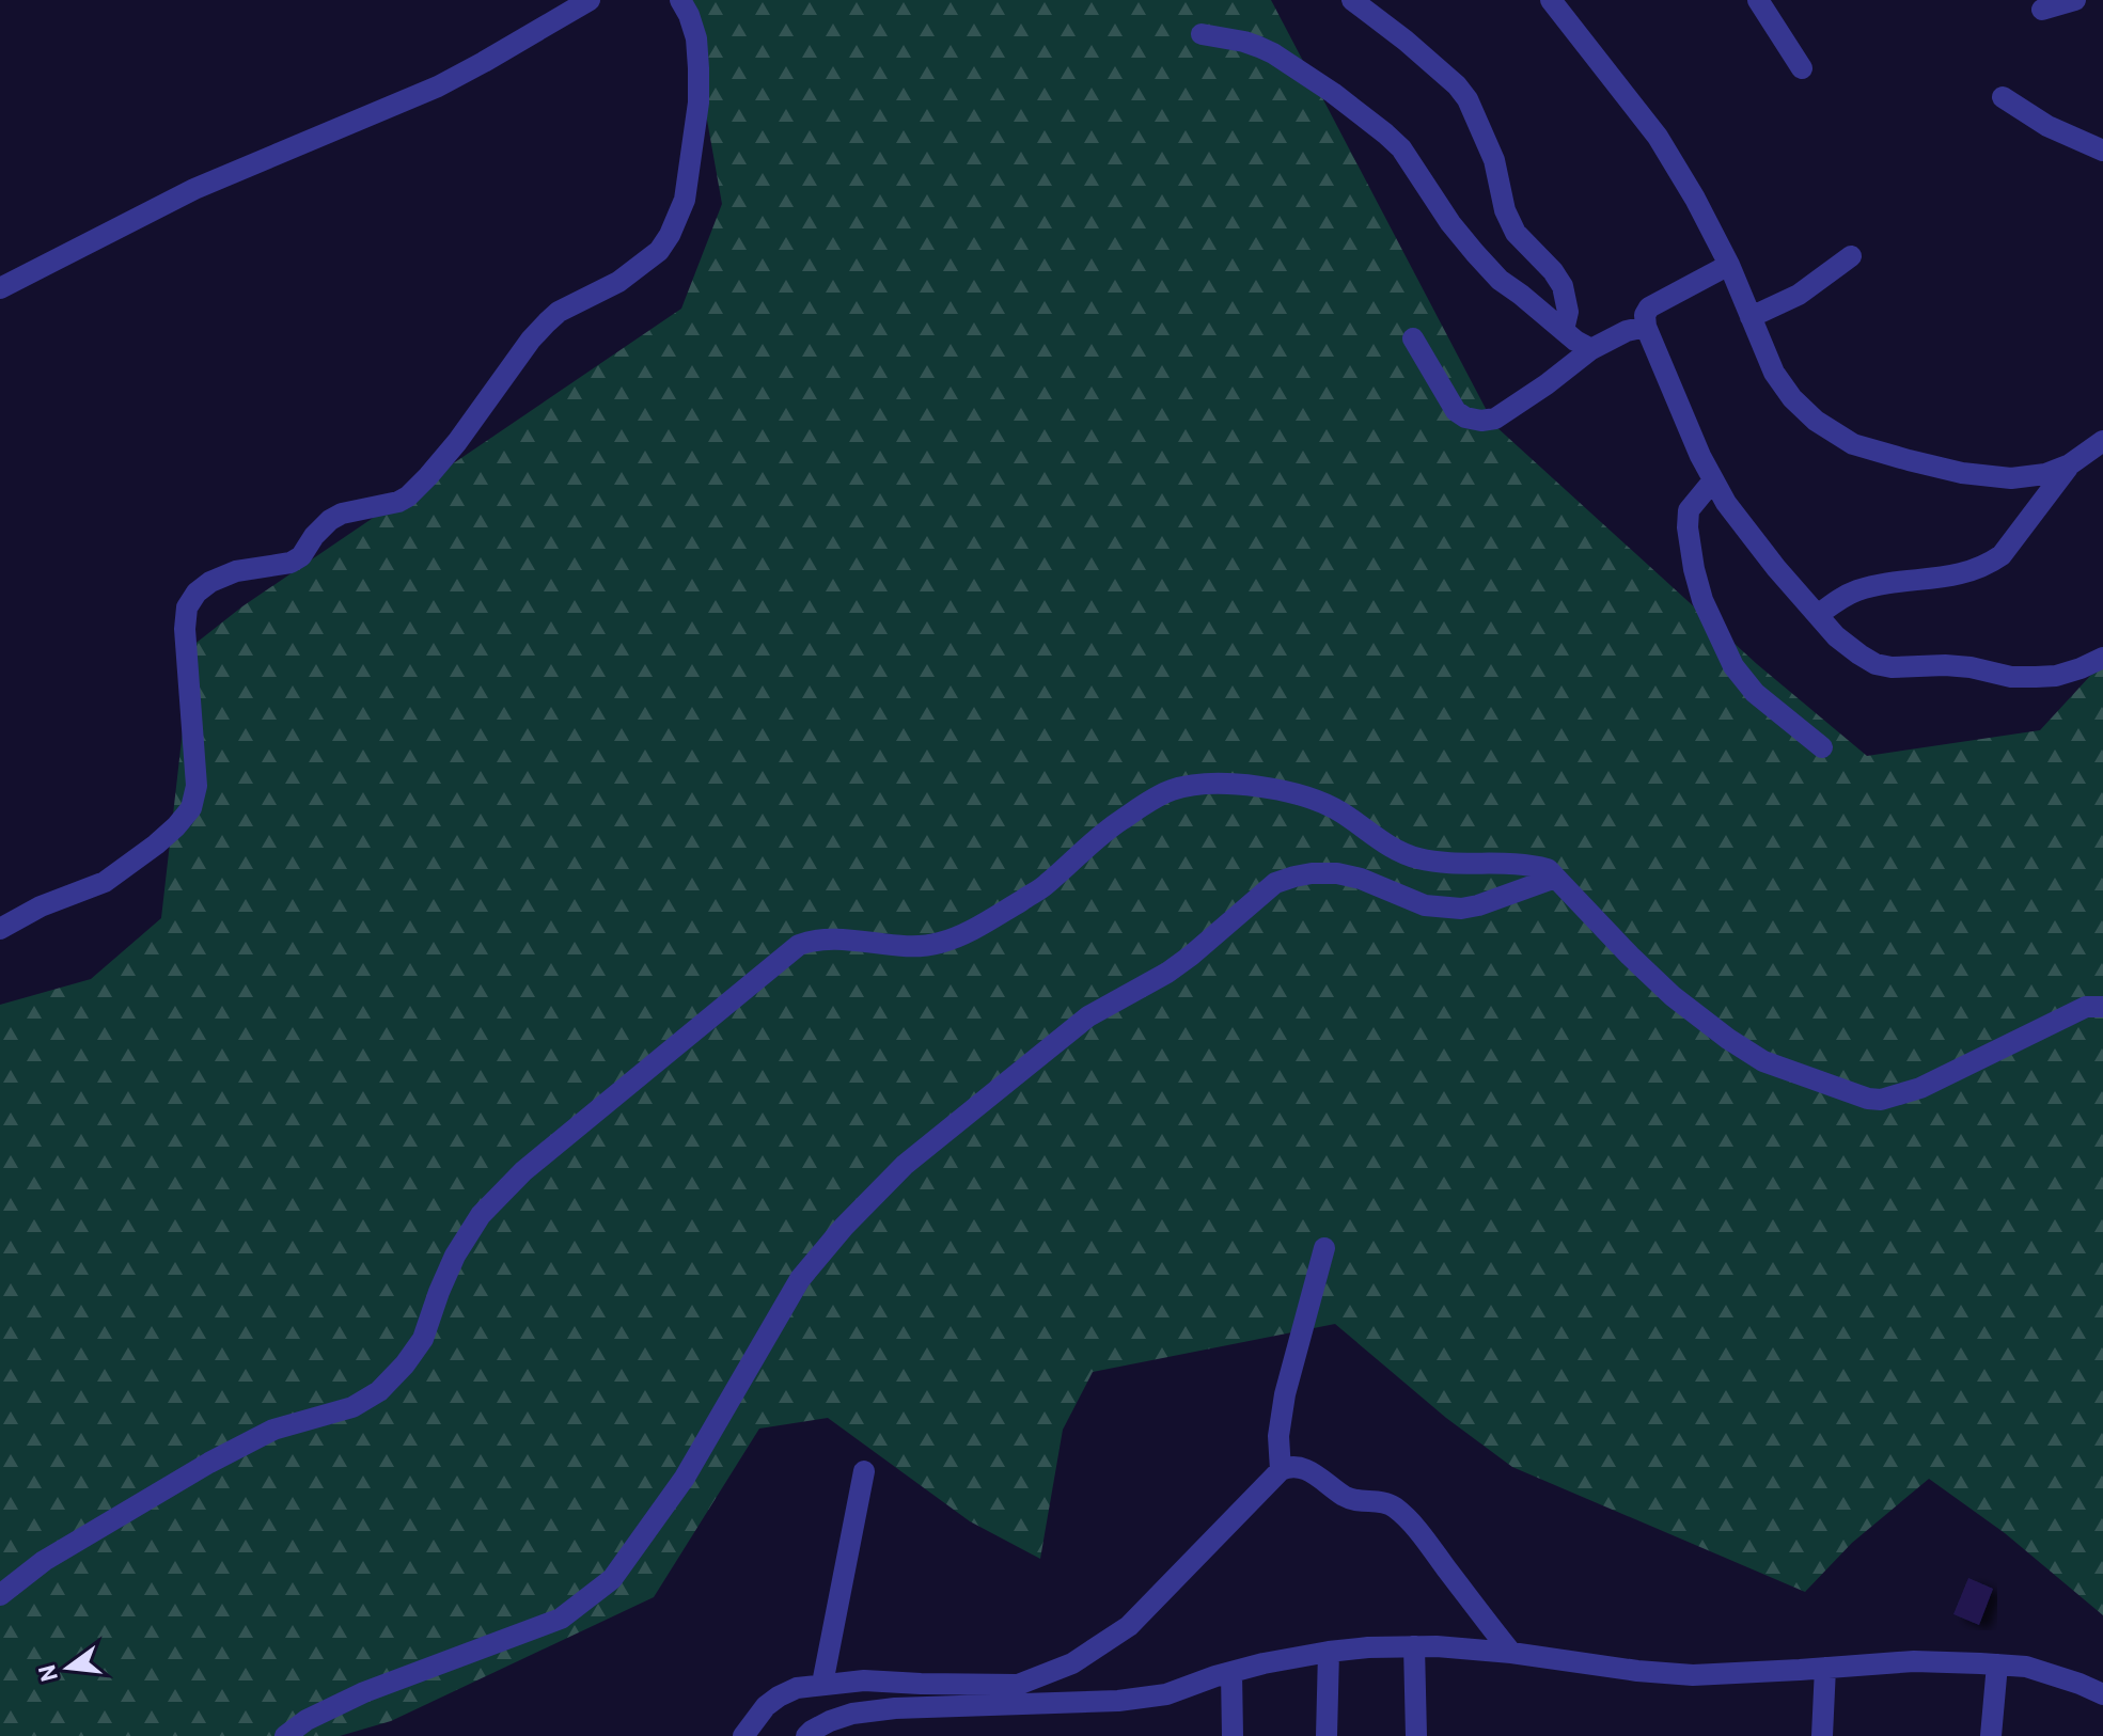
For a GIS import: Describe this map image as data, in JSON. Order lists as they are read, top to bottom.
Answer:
{
  "north": "left"
}
